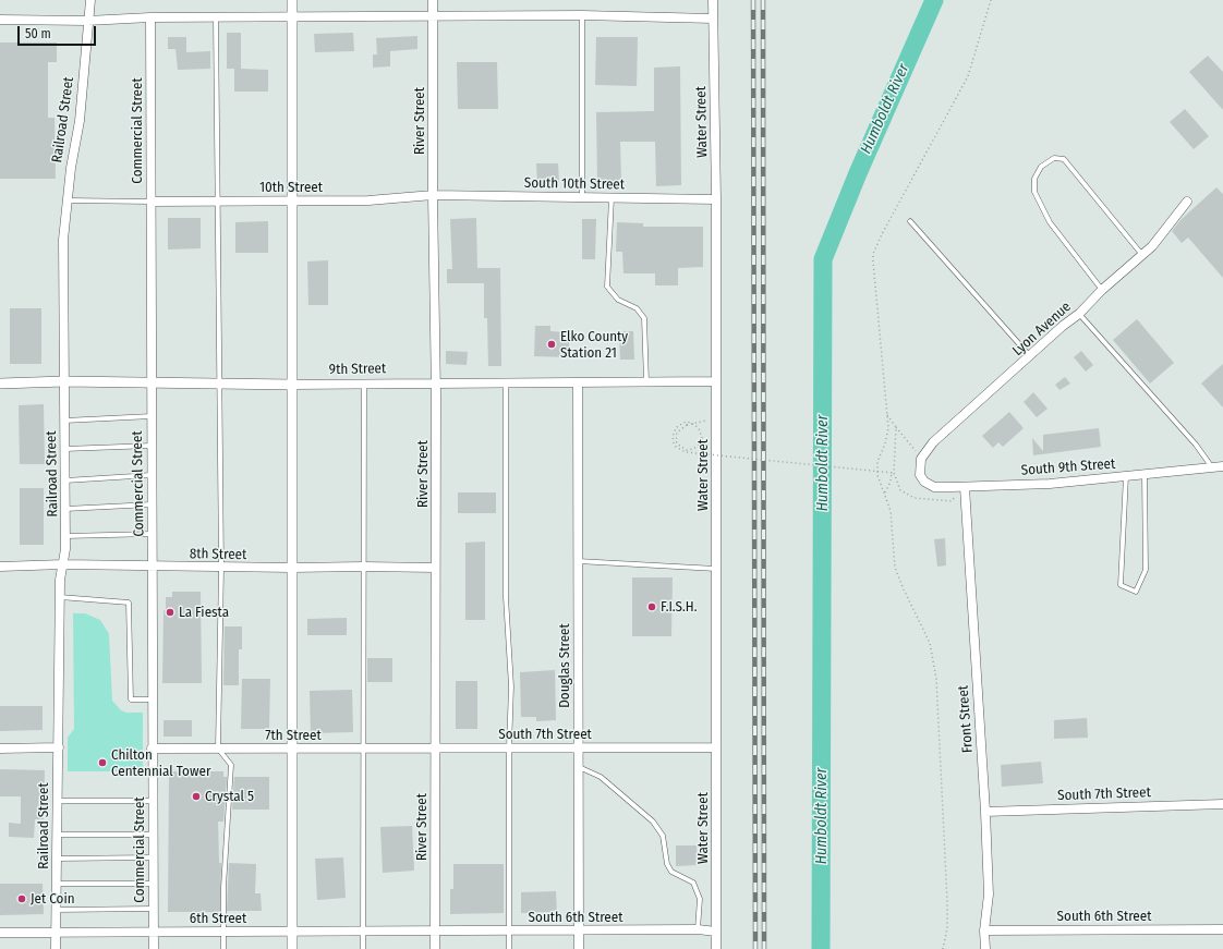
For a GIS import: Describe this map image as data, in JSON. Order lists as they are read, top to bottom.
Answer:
{
  "streets": {
    "street": [
      "Railroad Street",
      "River Street",
      "Water Street",
      "Commercial Street",
      "South 10th Street",
      "10th Street",
      "Lyon Avenue",
      "9th Street",
      "South 9th Street",
      "8th Street",
      "Douglas Street",
      "Front Street",
      "South 7th Street",
      "7th Street",
      "South 6th Street",
      "6th Street"
    ]
  },
  "crossings": [
    ["Railroad Street", "9th Street"],
    ["Railroad Street", "8th Street"],
    ["Railroad Street", "6th Street"],
    ["River Street", "South 10th Street"],
    ["River Street", "10th Street"],
    ["River Street", "9th Street"],
    ["River Street", "8th Street"],
    ["River Street", "South 7th Street"],
    ["River Street", "7th Street"],
    ["River Street", "South 6th Street"],
    ["River Street", "6th Street"],
    ["Water Street", "South 10th Street"],
    ["Water Street", "9th Street"],
    ["Water Street", "South 7th Street"],
    ["Water Street", "South 6th Street"],
    ["Commercial Street", "10th Street"],
    ["Commercial Street", "9th Street"],
    ["Commercial Street", "8th Street"],
    ["Commercial Street", "7th Street"],
    ["Commercial Street", "6th Street"],
    ["South 10th Street", "10th Street"],
    ["Lyon Avenue", "South 9th Street"],
    ["9th Street", "Douglas Street"],
    ["South 9th Street", "Front Street"],
    ["Douglas Street", "South 7th Street"],
    ["Douglas Street", "South 6th Street"],
    ["Front Street", "South 7th Street"],
    ["Front Street", "South 6th Street"],
    ["South 7th Street", "7th Street"],
    ["South 6th Street", "6th Street"]
  ],
  "water": ["Humboldt River"],
  "places": [
    "Elko County Station 21",
    "F.I.S.H.",
    "La Fiesta",
    "Chilton Centennial Tower",
    "Crystal 5",
    "Jet Coin"
  ],
  "scale_bar": "50 m"
}
